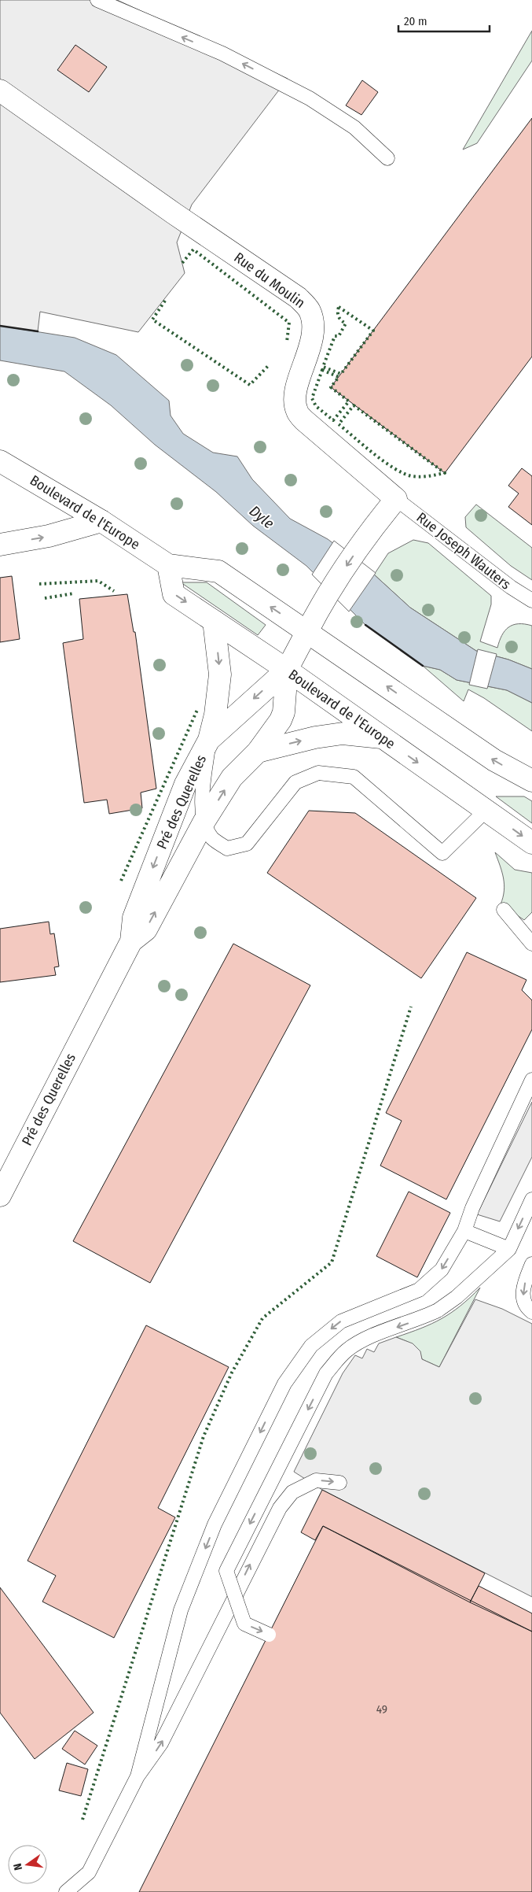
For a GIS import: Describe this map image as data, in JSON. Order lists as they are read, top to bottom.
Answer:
{
  "streets": {
    "street": ["Rue du Moulin", "Boulevard de l'Europe", "Pré des Querelles"],
    "lane": ["Rue Joseph Wauters"]
  },
  "crossings": [
    ["Rue du Moulin", "Rue Joseph Wauters"],
    ["Boulevard de l'Europe", "Pré des Querelles"]
  ],
  "water": ["Dyle"],
  "house_numbers": ["49"],
  "scale_bar": "20 m",
  "north": "left"
}
